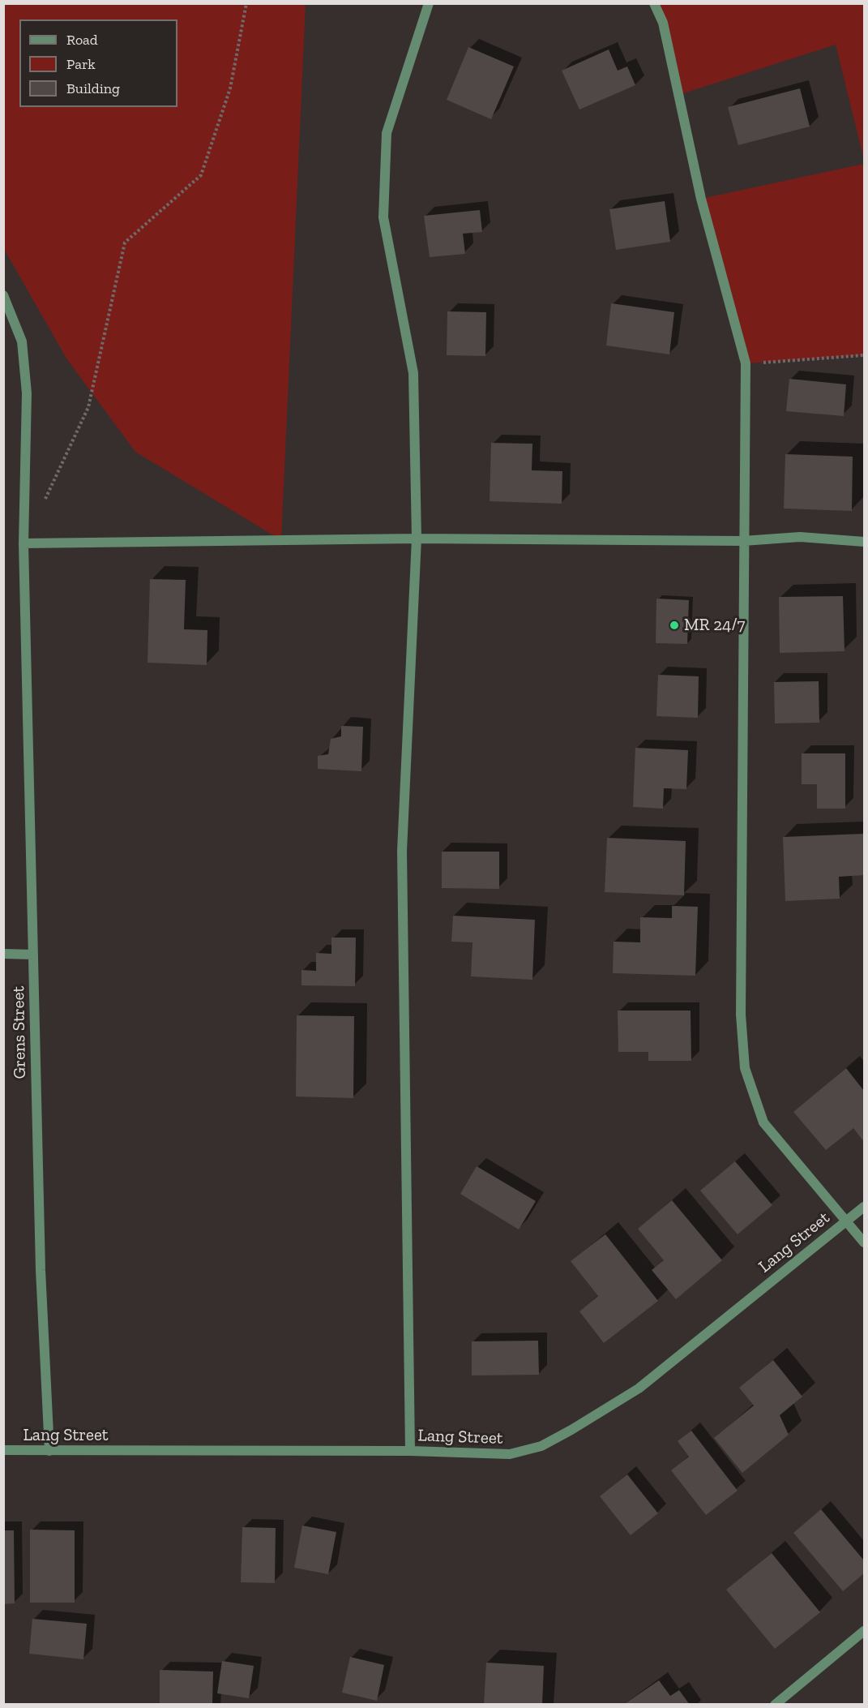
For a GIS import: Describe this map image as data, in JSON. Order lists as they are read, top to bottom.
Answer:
{
  "streets": {
    "street": ["Grens Street", "Lang Street"]
  },
  "crossings": [
    ["Grens Street", "Lang Street"]
  ],
  "places": ["MR 24/7"],
  "legend": ["Road", "Park", "Building"]
}
